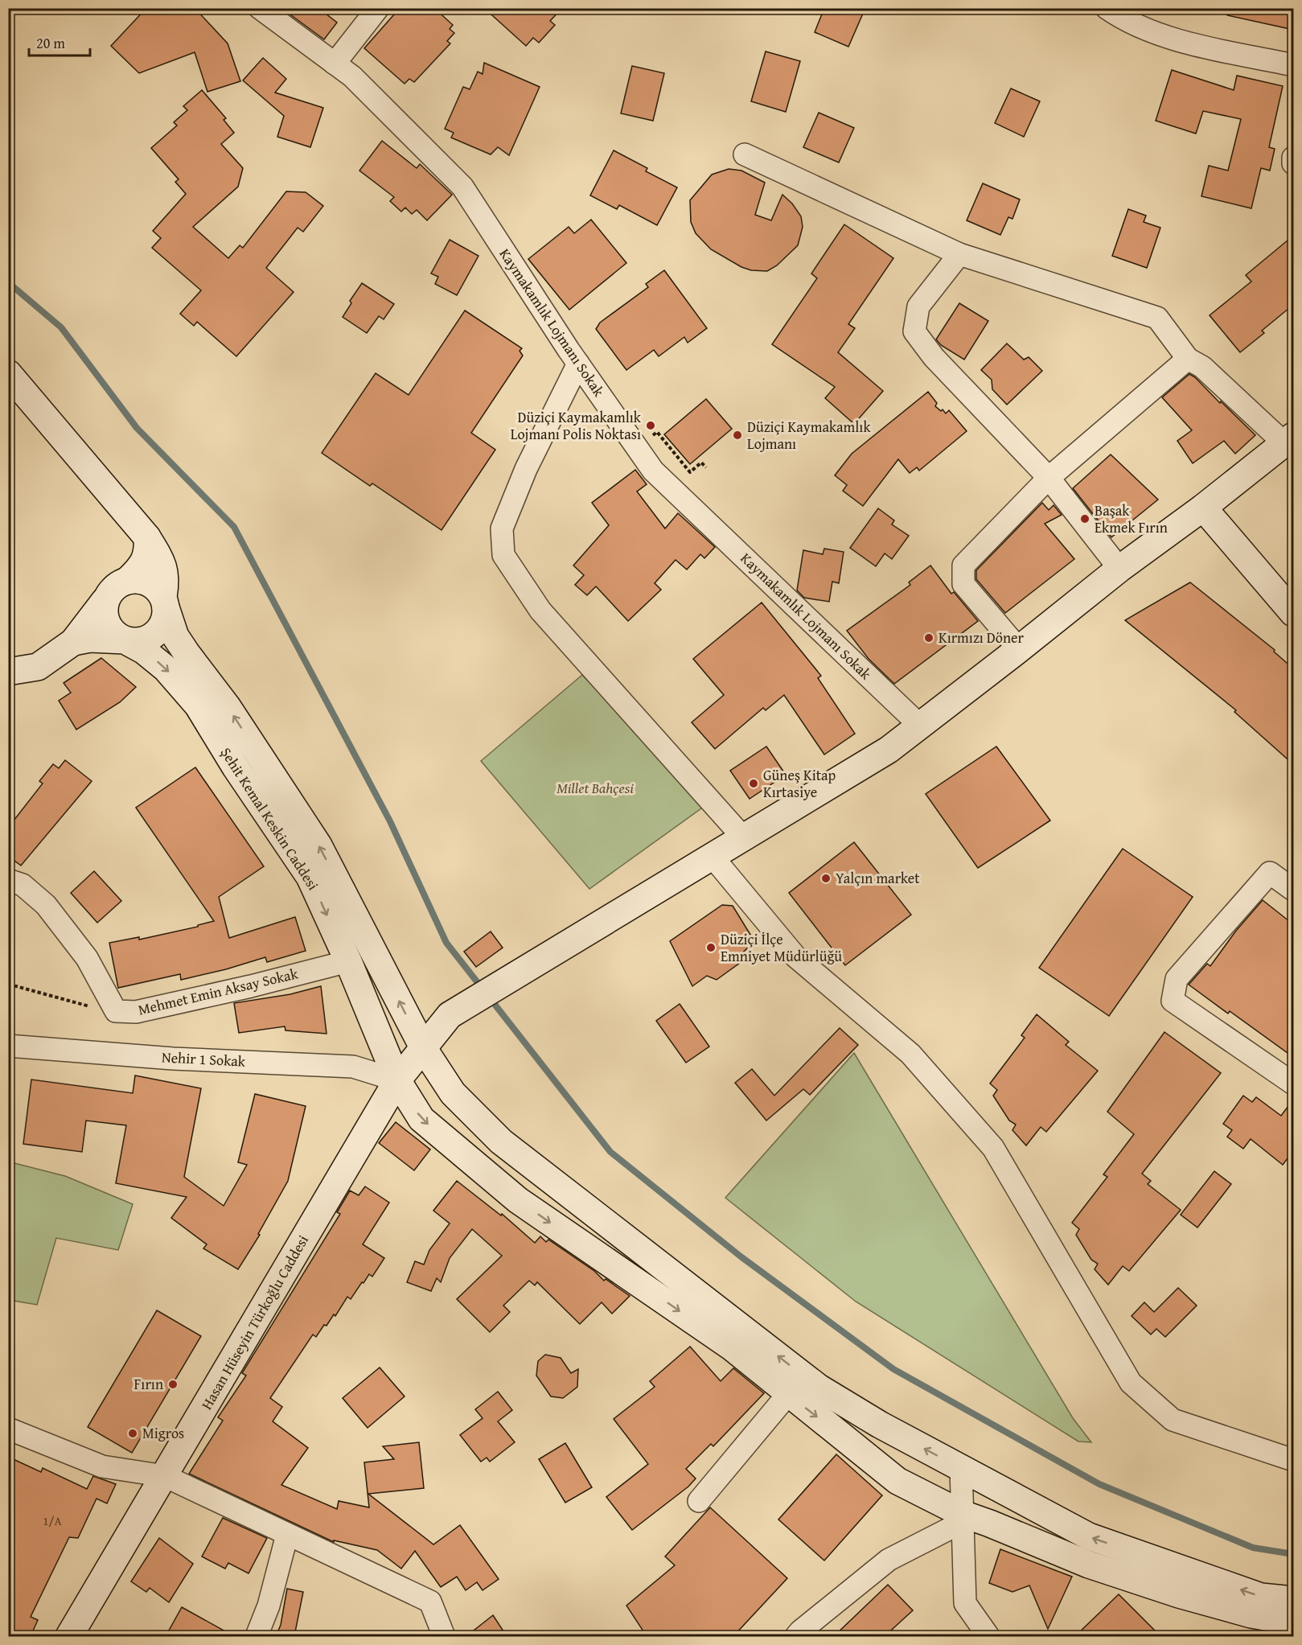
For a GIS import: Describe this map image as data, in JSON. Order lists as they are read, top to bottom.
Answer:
{
  "streets": {
    "street": [
      "Kaymakamlık Lojmanı Sokak",
      "Şehit Kemal Keskin Caddesi",
      "Mehmet Emin Aksay Sokak",
      "Nehir 1 Sokak",
      "Hasan Hüseyin Türkoğlu Caddesi"
    ]
  },
  "crossings": [
    ["Şehit Kemal Keskin Caddesi", "Mehmet Emin Aksay Sokak"],
    ["Şehit Kemal Keskin Caddesi", "Nehir 1 Sokak"],
    ["Şehit Kemal Keskin Caddesi", "Hasan Hüseyin Türkoğlu Caddesi"],
    ["Nehir 1 Sokak", "Hasan Hüseyin Türkoğlu Caddesi"]
  ],
  "parks": ["Millet Bahçesi"],
  "places": [
    "Düziçi Kaymakamlık Lojmanı Polis Noktası",
    "Düziçi Kaymakamlık Lojmanı",
    "Başak Ekmek Fırın",
    "Kırmızı Döner",
    "Güneş Kitap Kırtasiye",
    "Yalçın market",
    "Düziçi İlçe Emniyet Müdürlüğü",
    "Fırın",
    "Migros"
  ],
  "house_numbers": ["1/A"],
  "scale_bar": "20 m"
}
